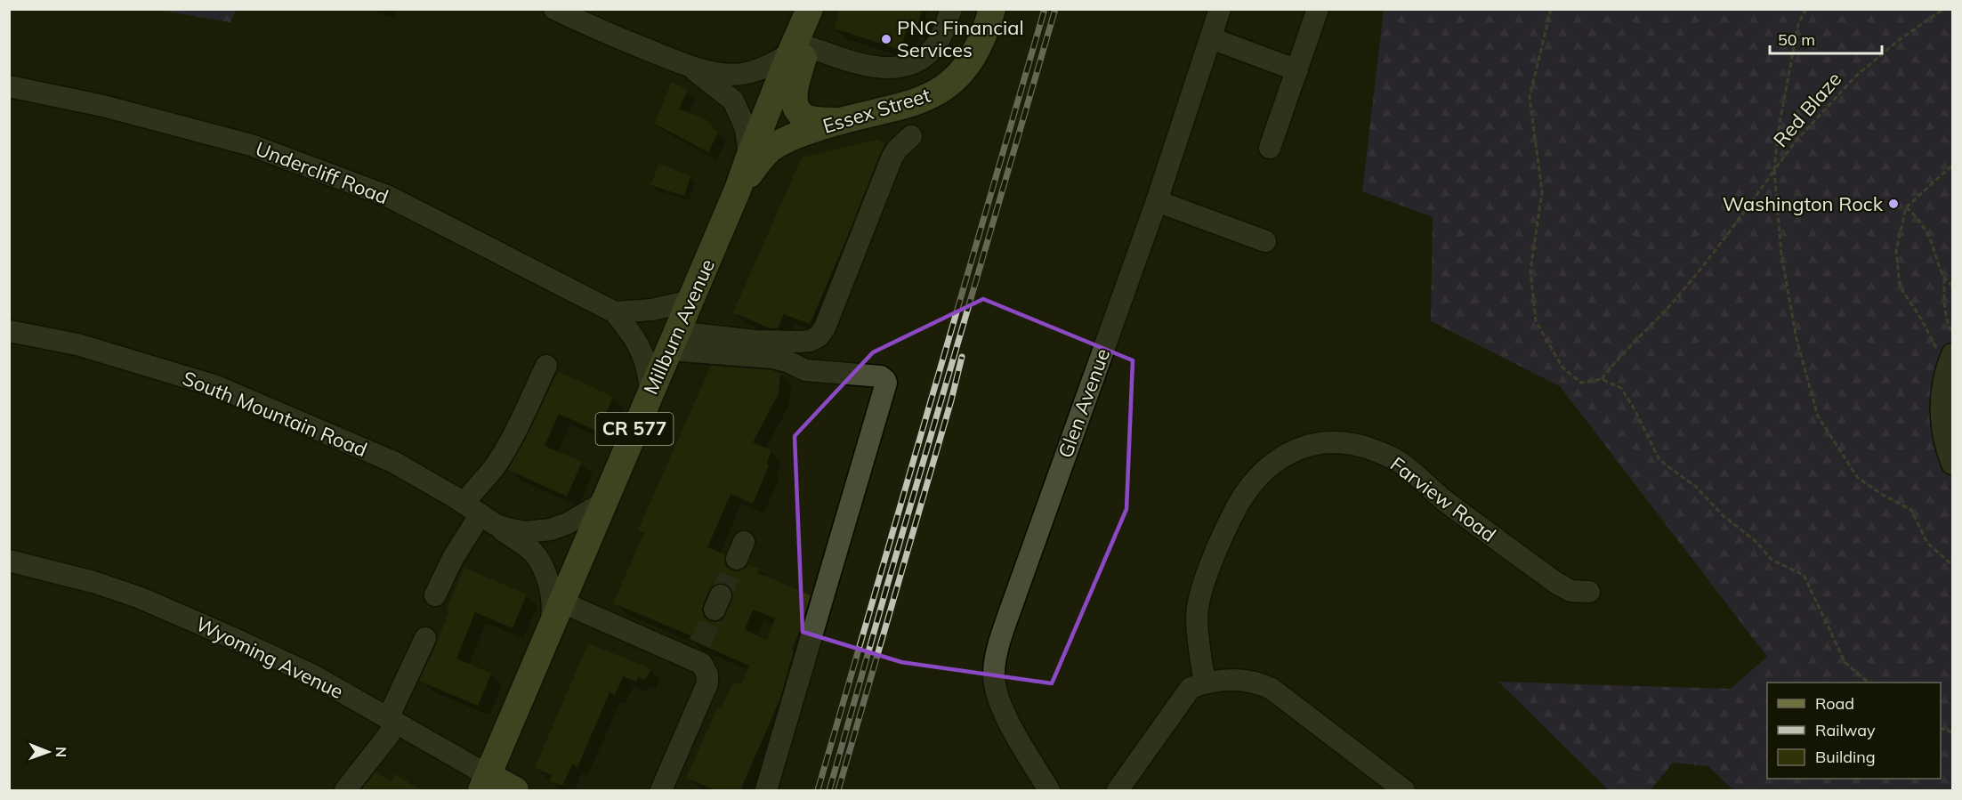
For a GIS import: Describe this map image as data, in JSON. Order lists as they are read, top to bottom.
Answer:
{
  "streets": {
    "main road": [
      "Essex Street",
      "Millburn Avenue",
      "CR 577",
      "Wyoming Avenue"
    ],
    "street": [
      "Undercliff Road",
      "Glen Avenue",
      "South Mountain Road",
      "Farview Road"
    ],
    "path": ["Red Blaze"]
  },
  "crossings": [
    ["Essex Street", "Millburn Avenue"],
    ["Undercliff Road", "Millburn Avenue"],
    ["Millburn Avenue", "South Mountain Road"],
    ["Millburn Avenue", "Wyoming Avenue"]
  ],
  "places": ["PNC Financial Services", "Washington Rock"],
  "legend": ["Road", "Railway", "Building"],
  "scale_bar": "50 m",
  "north": "right"
}
